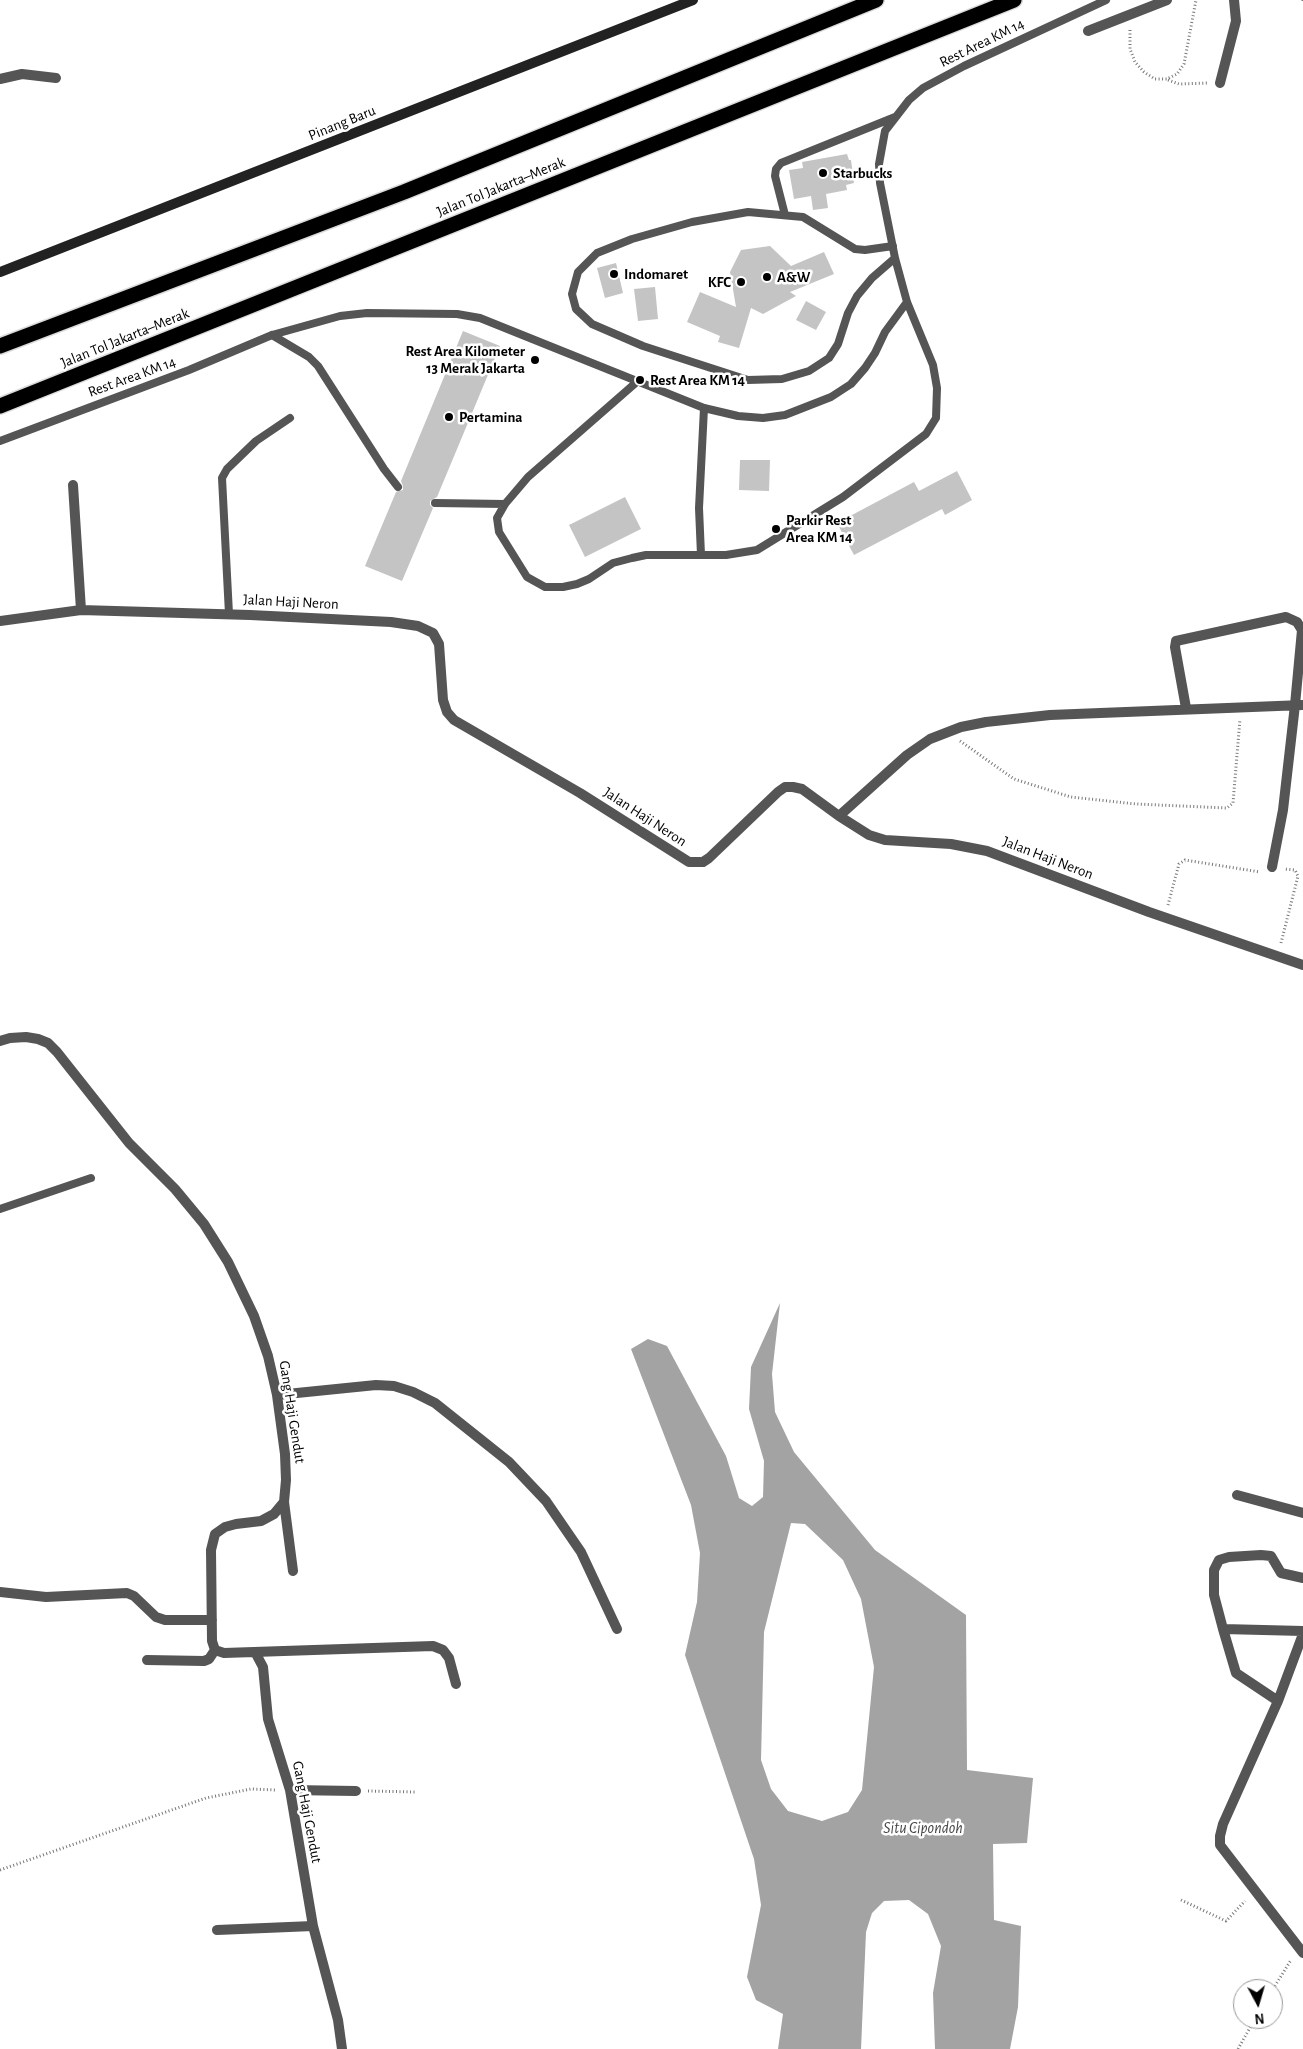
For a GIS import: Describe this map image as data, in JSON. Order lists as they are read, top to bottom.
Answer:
{
  "streets": {
    "highway": ["Jalan Tol Jakarta–Merak"],
    "main road": ["Pinang Baru"],
    "street": ["Jalan Haji Neron", "Gang Haji Gendut"],
    "lane": ["Rest Area KM 14"]
  },
  "water": ["Situ Cipondoh"],
  "places": [
    "Starbucks",
    "Indomaret",
    "A&W",
    "KFC",
    "Rest Area Kilometer 13 Merak Jakarta",
    "Rest Area KM 14",
    "Pertamina",
    "Parkir Rest Area KM 14"
  ],
  "north": "bottom"
}
